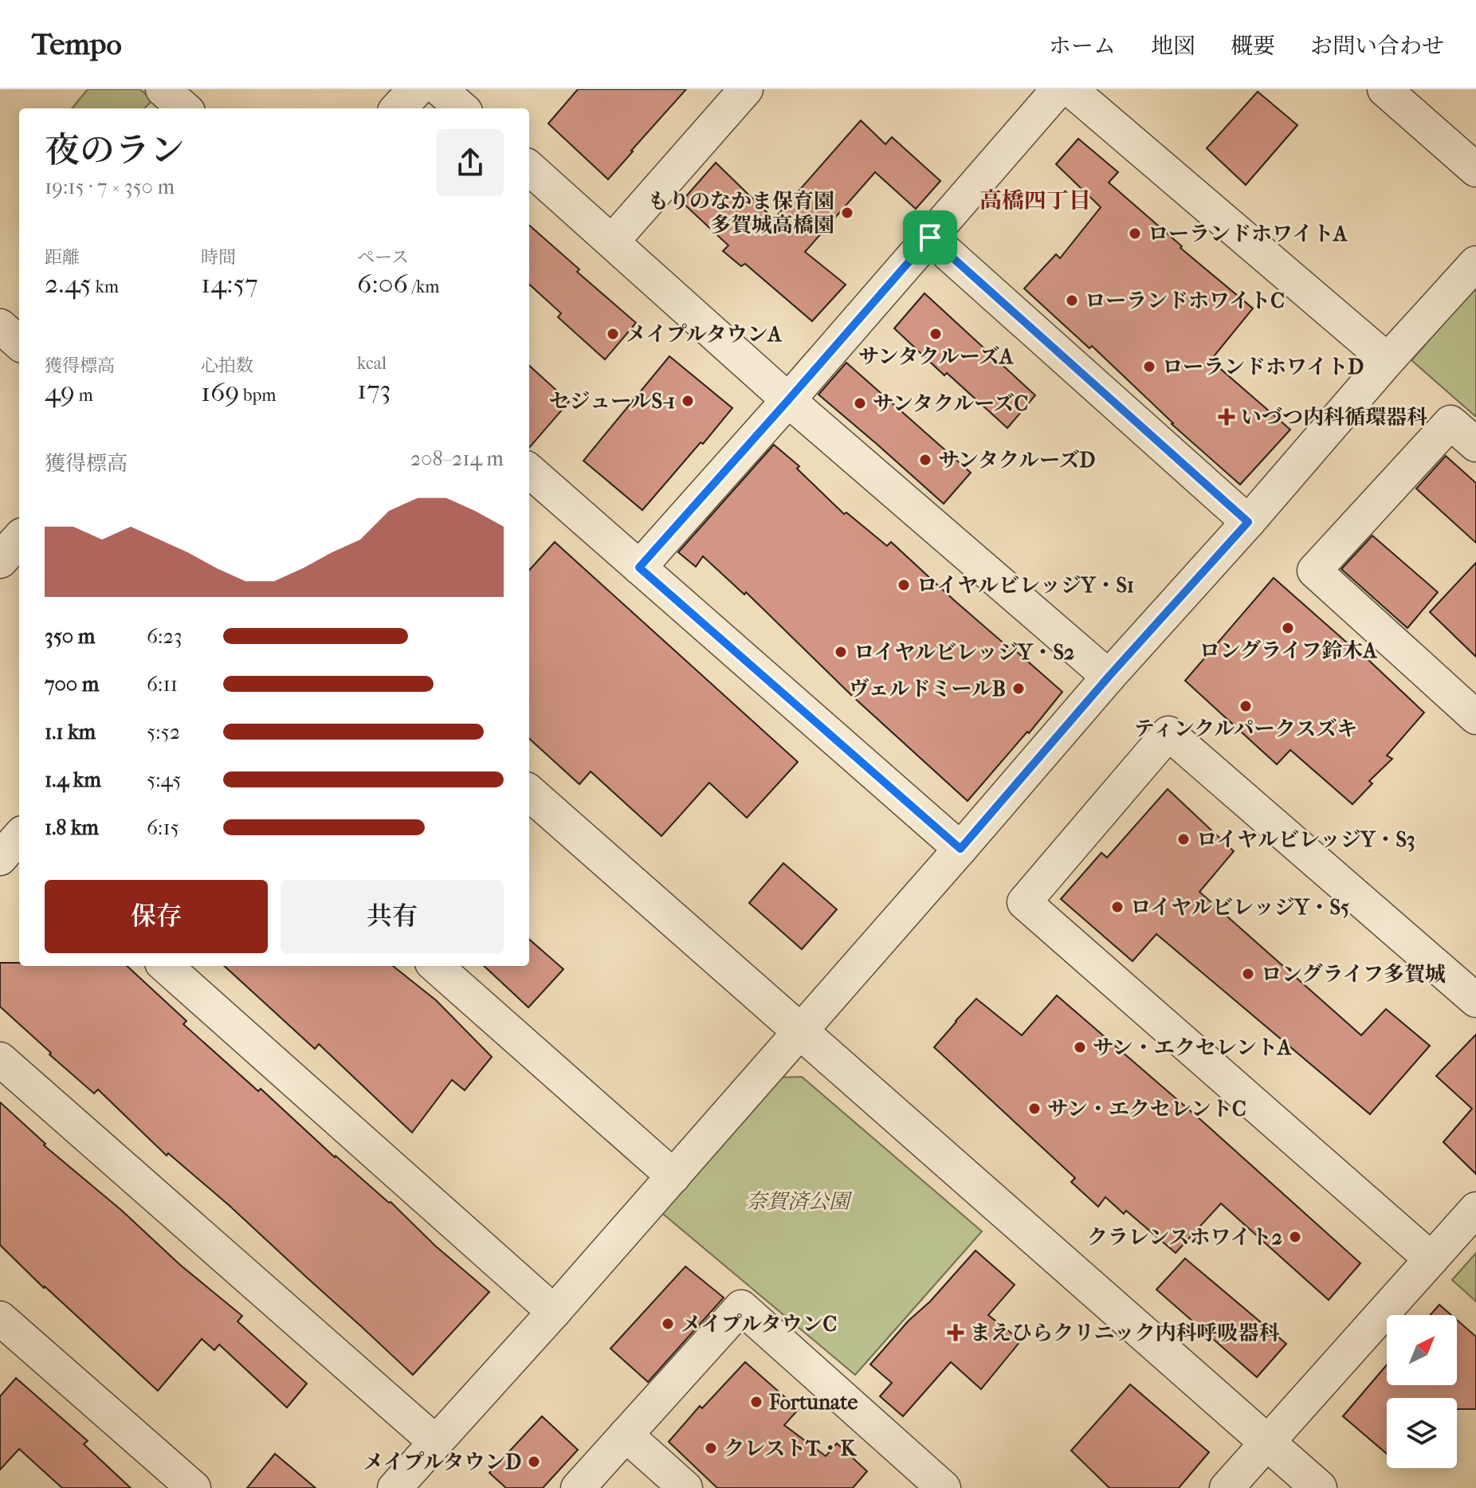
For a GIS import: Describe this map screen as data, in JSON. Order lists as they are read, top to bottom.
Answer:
{
  "districts": ["高橋四丁目"],
  "parks": ["奈賀済公園"],
  "places": {
    "other": [
      "もりのなかま保育園 多賀城高橋園",
      "ローランドホワイトA",
      "ローランドホワイトC",
      "メイプルタウンA",
      "サンタクルーズA",
      "ローランドホワイトD",
      "セジュールS-1",
      "サンタクルーズC",
      "サンタクルーズD",
      "ロイヤルビレッジY・S1",
      "ロングライフ鈴木A",
      "ロイヤルビレッジY・S2",
      "ヴェルドミールB",
      "ティンクルパークスズキ",
      "ロイヤルビレッジY・S3",
      "ロイヤルビレッジY・S5",
      "ロングライフ多賀城",
      "サン・エクセレントA",
      "サン・エクセレントC",
      "クラレンスホワイト2",
      "メイプルタウンC",
      "Fortunate",
      "クレストT・K",
      "メイプルタウンD"
    ],
    "health": ["いづつ内科循環器科", "まえひらクリニック内科呼吸器科"]
  },
  "north": "top right",
  "page": {
    "header": "Tempo",
    "nav": [
      "ホーム",
      "地図",
      "概要",
      "お問い合わせ"
    ],
    "heading": ["夜のラン", "19:15 · 7 × 350 m"],
    "stats": [
      ["距離", "2.45 km"],
      ["時間", "14:57"],
      ["ペース", "6:06 /km"],
      ["獲得標高", "49 m"],
      ["心拍数", "169 bpm"],
      ["kcal", "173"]
    ],
    "chart": ["獲得標高", "208–214 m"],
    "list": [
      {
        "name": "350 m",
        "note": "6:23"
      },
      {
        "name": "700 m",
        "note": "6:11"
      },
      {
        "name": "1.1 km",
        "note": "5:52"
      },
      {
        "name": "1.4 km",
        "note": "5:45"
      },
      {
        "name": "1.8 km",
        "note": "6:15"
      }
    ],
    "buttons": ["保存", "共有"]
  }
}
